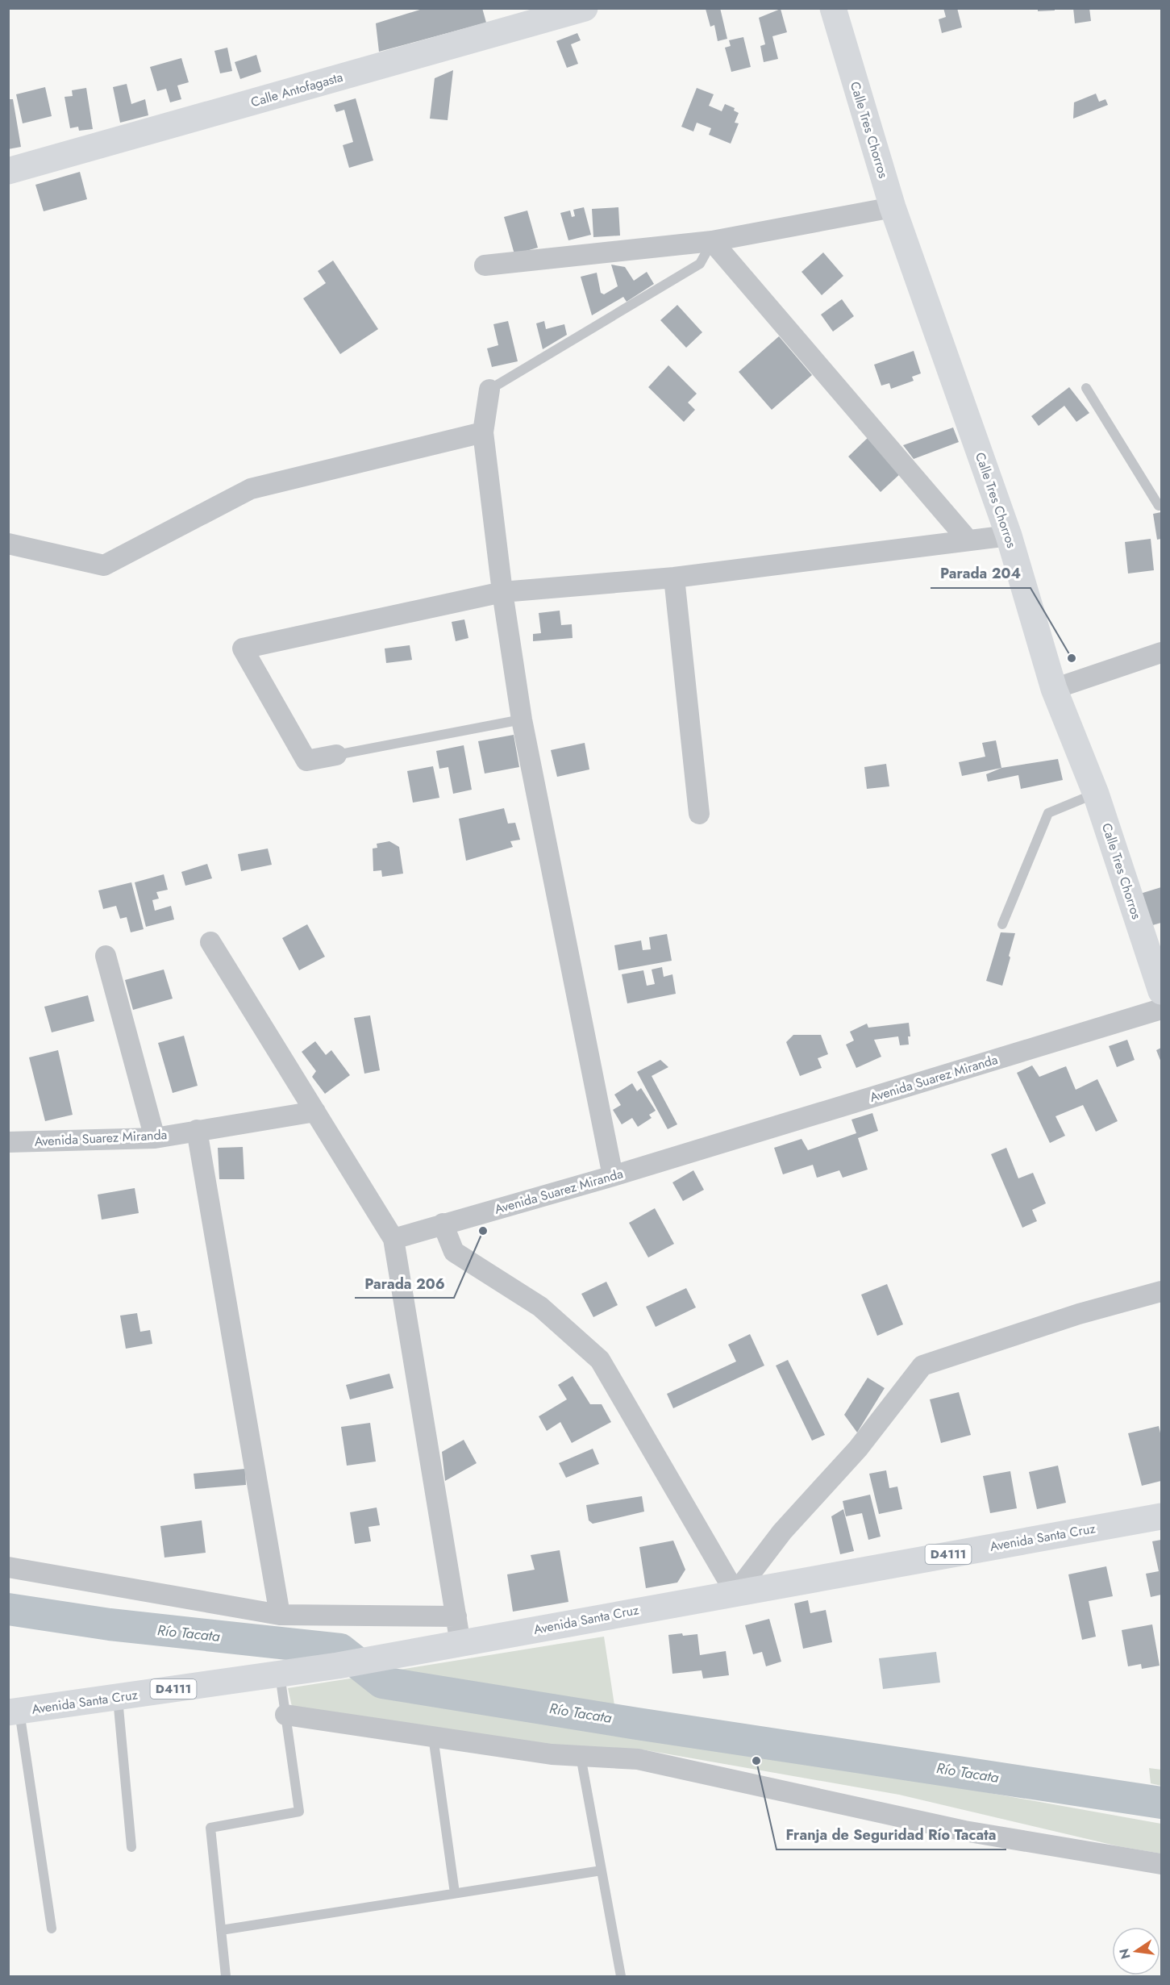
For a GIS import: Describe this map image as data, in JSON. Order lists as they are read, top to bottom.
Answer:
{
  "streets": {
    "main road": [
      "Calle Antofagasta",
      "Calle Tres Chorros",
      "Avenida Santa Cruz",
      "D4111"
    ],
    "street": ["Avenida Suarez Miranda"]
  },
  "water": ["Río Tacata"],
  "places": ["Parada 204", "Parada 206", "Franja de Seguridad Río Tacata"],
  "north": "left"
}
